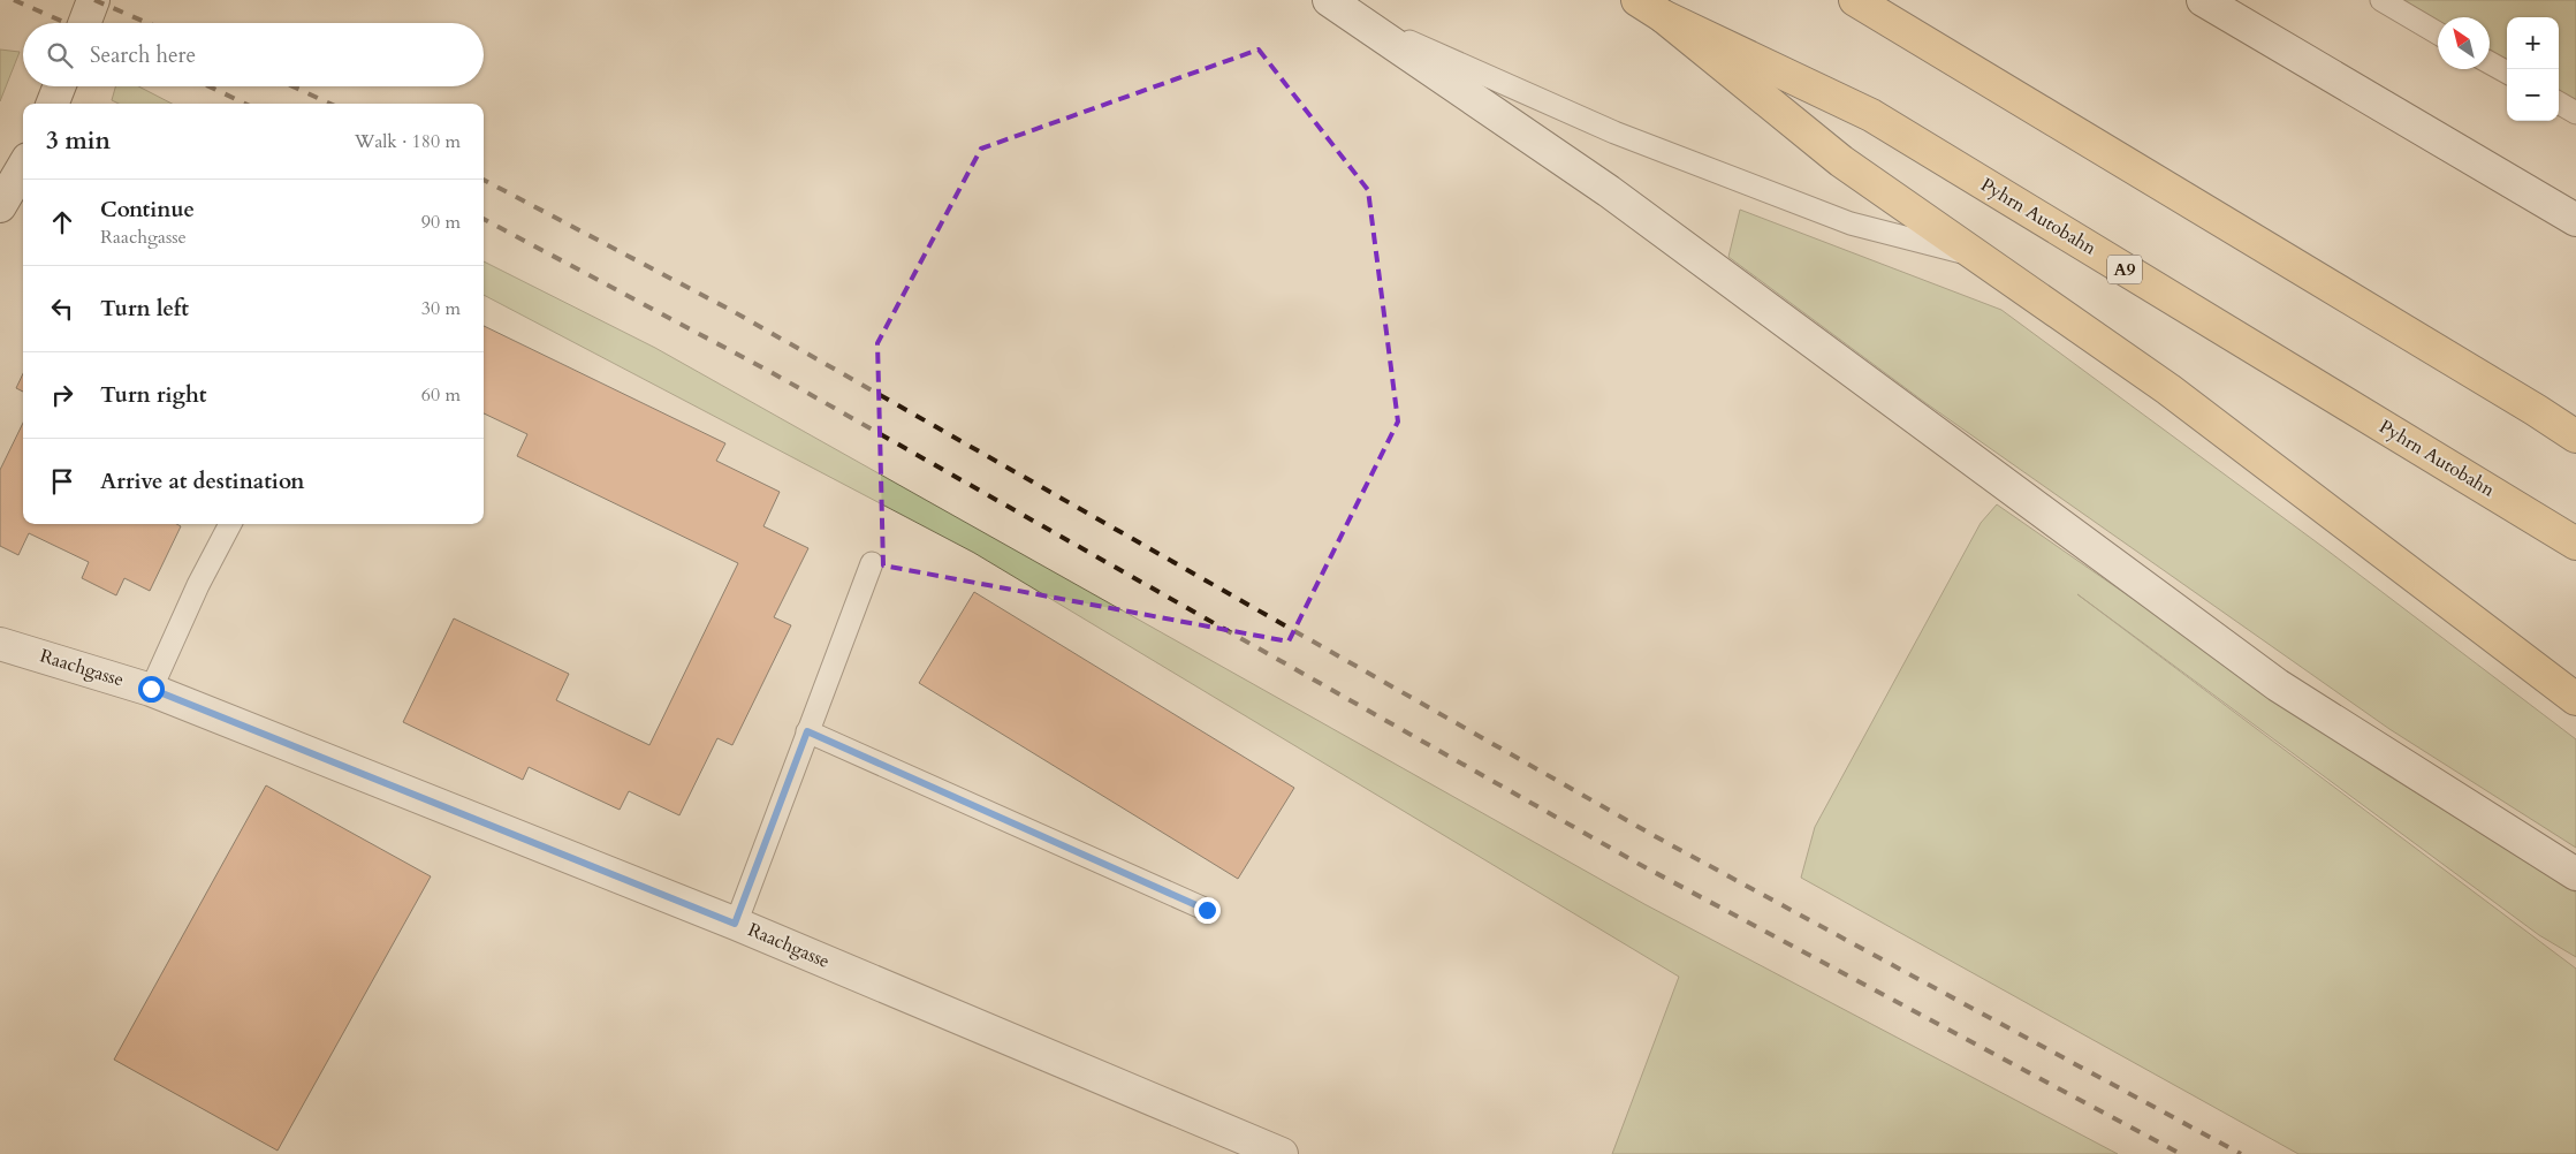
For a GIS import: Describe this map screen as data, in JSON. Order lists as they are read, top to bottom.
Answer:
{
  "streets": {
    "highway": ["Pyhrn Autobahn", "A9"],
    "main road": ["Raachgasse"]
  },
  "north": "top left",
  "page": {
    "map_buttons": ["+", "−"],
    "search": "Search here",
    "heading": ["3 min", "Walk · 180 m"],
    "list": [
      ["Continue", "Raachgasse", "90 m"],
      ["Turn left", "30 m"],
      ["Turn right", "60 m"],
      "Arrive at destination"
    ]
  }
}
